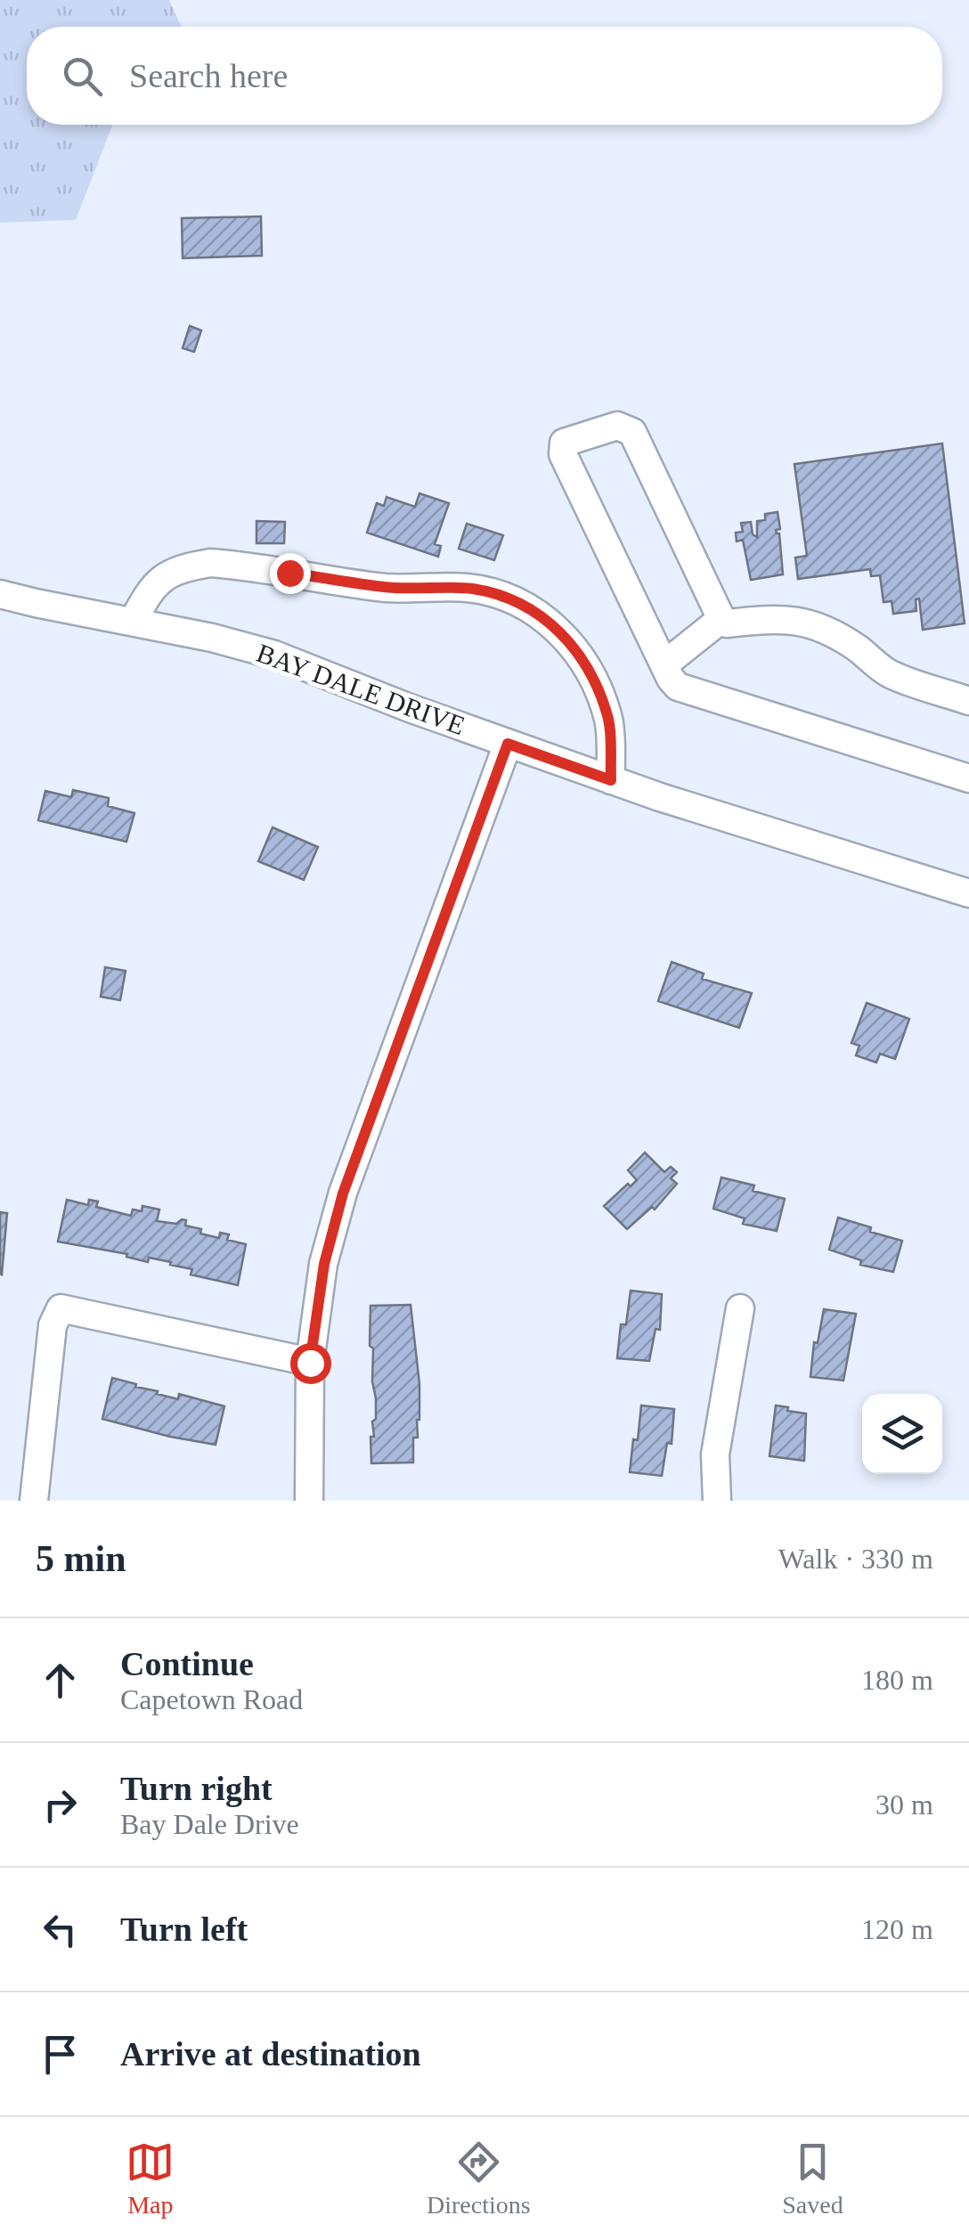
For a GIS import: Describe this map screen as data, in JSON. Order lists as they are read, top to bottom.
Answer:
{
  "streets": {
    "street": ["BAY DALE DRIVE"]
  },
  "page": {
    "search": "Search here",
    "heading": ["5 min", "Walk · 330 m"],
    "list": [
      ["Continue", "Capetown Road", "180 m"],
      ["Turn right", "Bay Dale Drive", "30 m"],
      ["Turn left", "120 m"],
      "Arrive at destination"
    ],
    "nav": ["Map", "Directions", "Saved"]
  }
}
